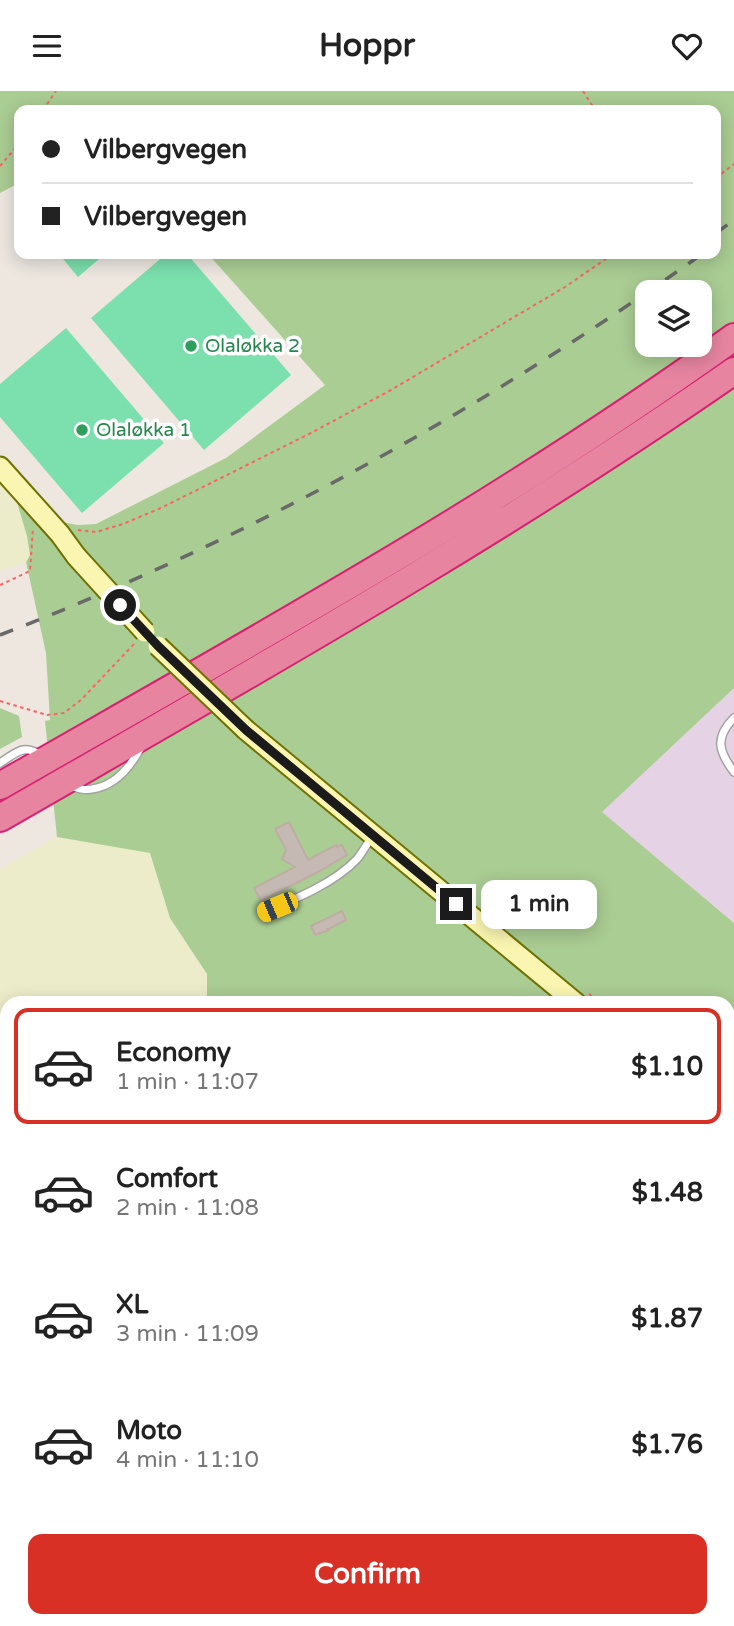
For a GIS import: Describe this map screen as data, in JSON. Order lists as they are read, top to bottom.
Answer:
{
  "places": ["Olaløkka 2", "Olaløkka 1"],
  "page": {
    "header": "Hoppr",
    "banner": ["Vilbergvegen", "Vilbergvegen"],
    "bubble": "1 min",
    "list": [
      {
        "name": "Economy",
        "note": "1 min · 11:07",
        "value": "$1.10"
      },
      {
        "name": "Comfort",
        "note": "2 min · 11:08",
        "value": "$1.48"
      },
      {
        "name": "XL",
        "note": "3 min · 11:09",
        "value": "$1.87"
      },
      {
        "name": "Moto",
        "note": "4 min · 11:10",
        "value": "$1.76"
      }
    ],
    "buttons": "Confirm"
  }
}
